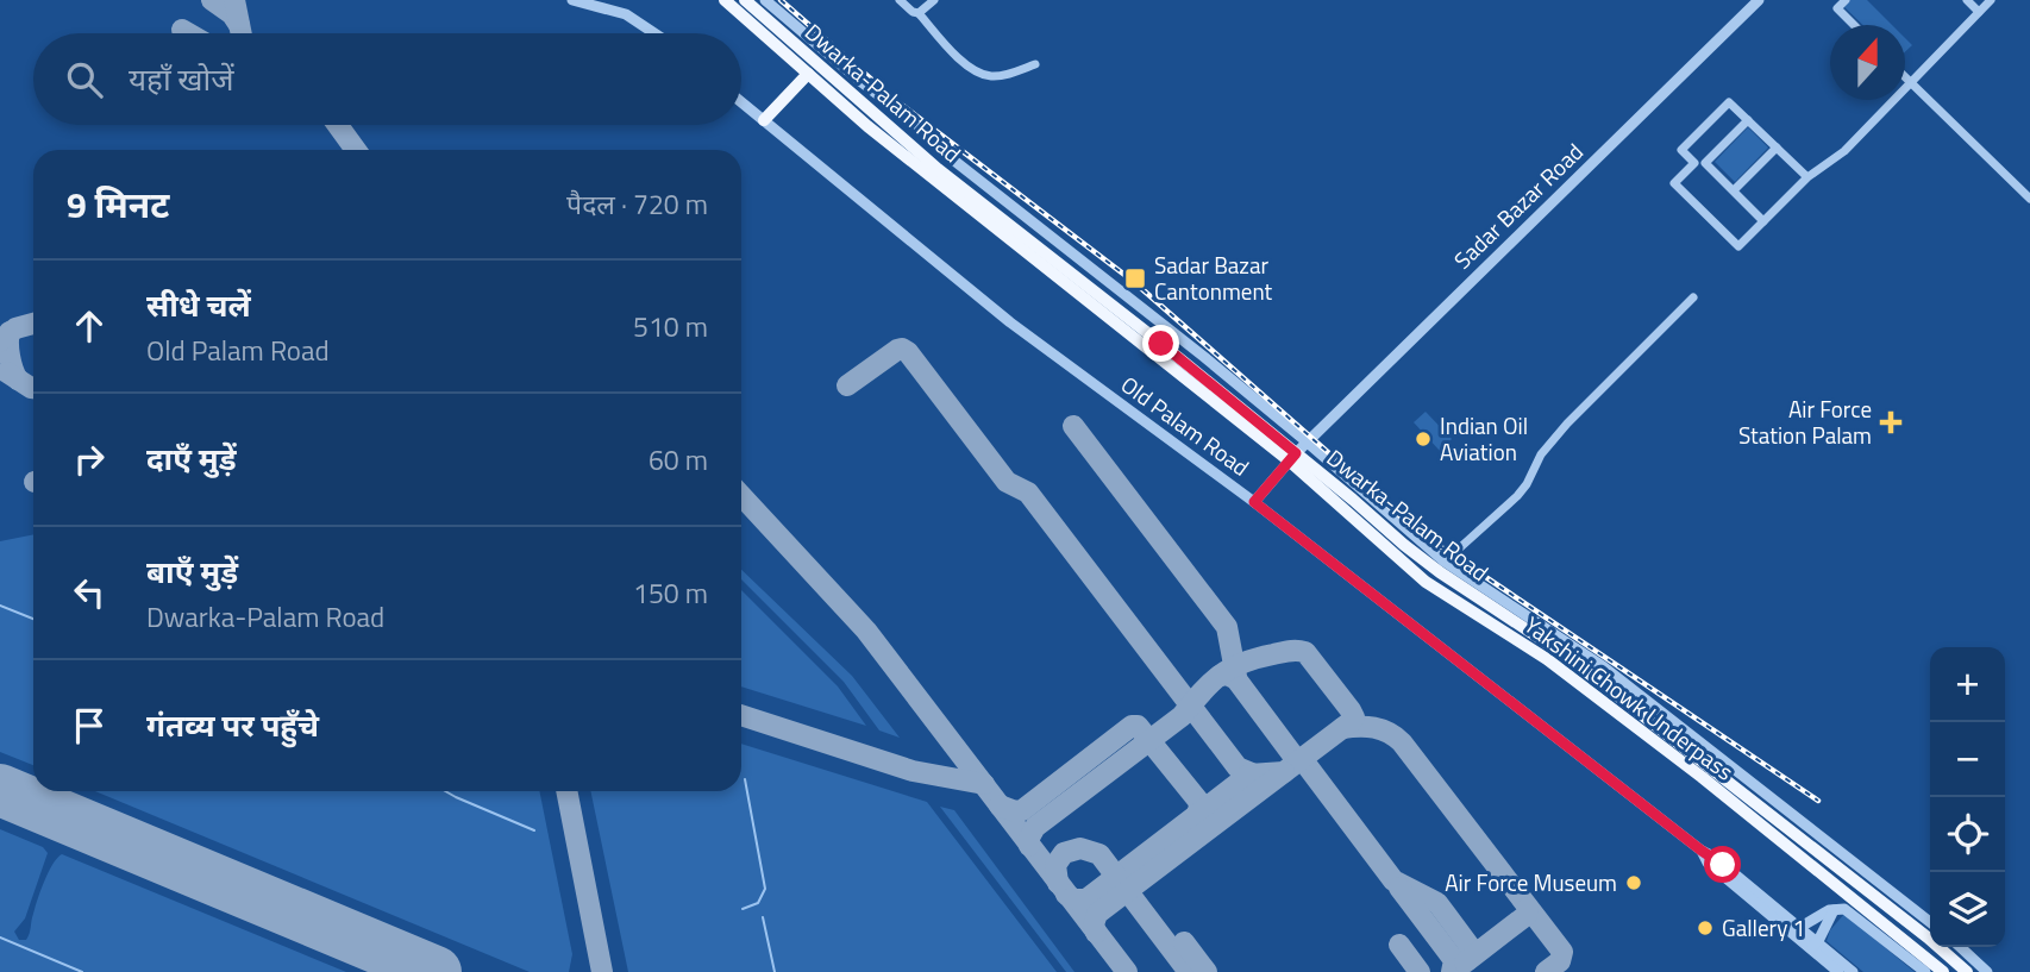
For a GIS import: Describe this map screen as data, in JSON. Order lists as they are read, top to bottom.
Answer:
{
  "streets": {
    "main road": ["Dwarka-Palam Road", "Yakshini Chowk Underpass"],
    "street": ["Sadar Bazar Road", "Old Palam Road"]
  },
  "crossings": [
    ["Dwarka-Palam Road", "Sadar Bazar Road"],
    ["Dwarka-Palam Road", "Yakshini Chowk Underpass"],
    ["Sadar Bazar Road", "Old Palam Road"],
    ["Sadar Bazar Road", "Yakshini Chowk Underpass"]
  ],
  "places": {
    "transit": ["Sadar Bazar Cantonment"],
    "health": ["Air Force Station Palam"],
    "other": ["Indian Oil Aviation", "Air Force Museum", "Gallery 1"]
  },
  "north": "top",
  "page": {
    "search": "यहाँ खोजें",
    "heading": ["9 मिनट", "पैदल · 720 m"],
    "list": [
      ["सीधे चलें", "Old Palam Road", "510 m"],
      ["दाएँ मुड़ें", "60 m"],
      ["बाएँ मुड़ें", "Dwarka-Palam Road", "150 m"],
      "गंतव्य पर पहुँचे"
    ],
    "map_buttons": ["+", "−"]
  }
}
